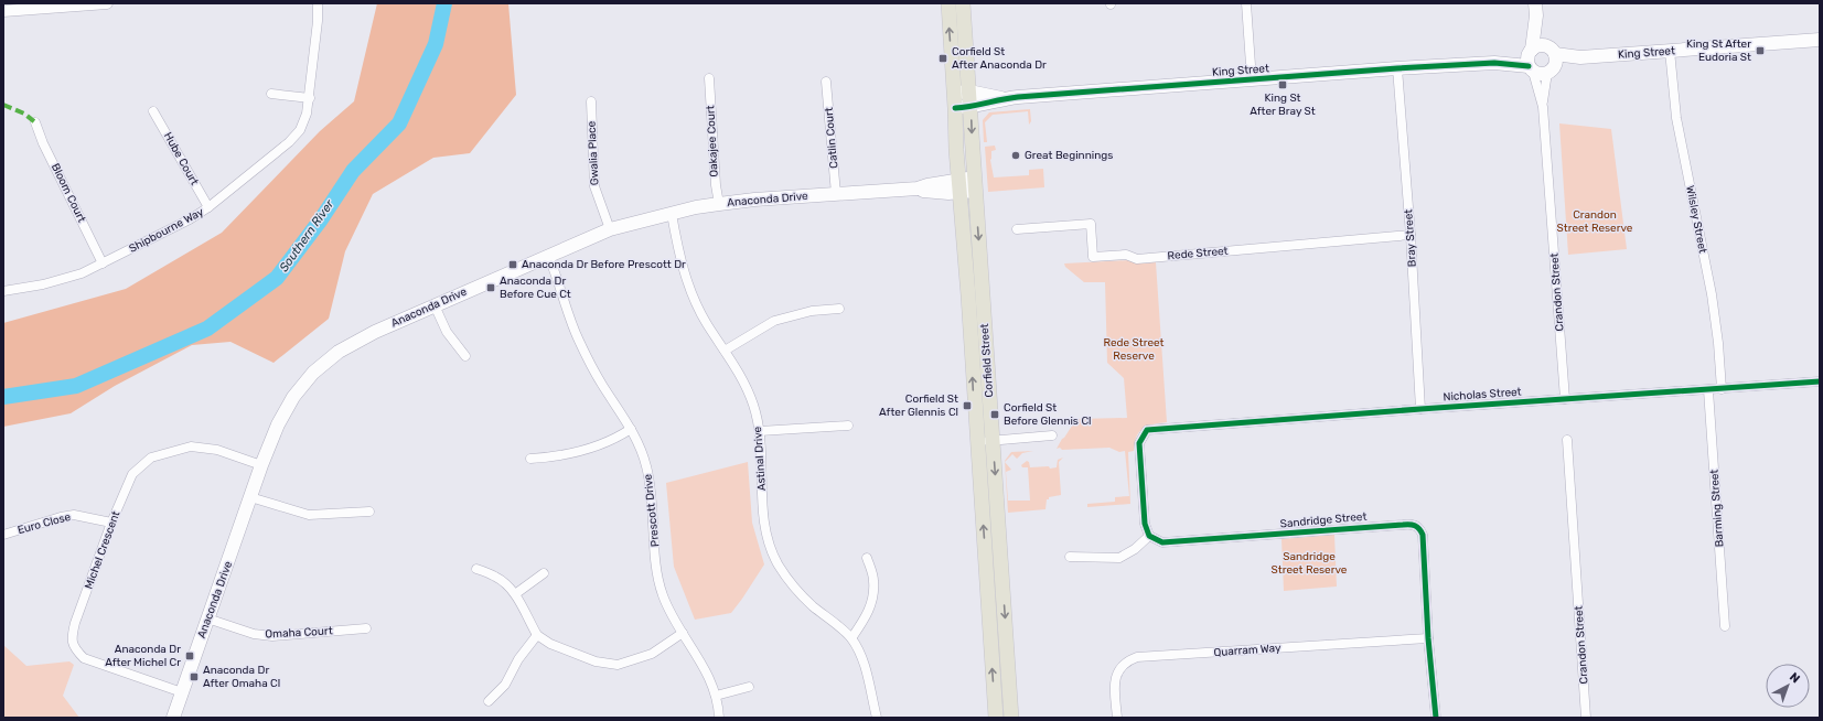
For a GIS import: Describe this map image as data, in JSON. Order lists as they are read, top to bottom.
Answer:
{
  "streets": {
    "main road": [
      "King Street",
      "Anaconda Drive",
      "Crandon Street",
      "Corfield Street"
    ],
    "street": [
      "Catlin Court",
      "Oakajee Court",
      "Gwalia Place",
      "Hube Court",
      "Bloom Court",
      "Wilsley Street",
      "Shipbourne Way",
      "Bray Street",
      "Rede Street",
      "Nicholas Street",
      "Astinal Drive",
      "Barming Street",
      "Prescott Drive",
      "Sandridge Street",
      "Euro Close",
      "Michel Crescent",
      "Omaha Court",
      "Quarram Way"
    ]
  },
  "crossings": [
    ["King Street", "Wilsley Street"],
    ["King Street", "Bray Street"],
    ["King Street", "Crandon Street"],
    ["King Street", "Corfield Street"],
    ["Catlin Court", "Anaconda Drive"],
    ["Oakajee Court", "Anaconda Drive"],
    ["Gwalia Place", "Anaconda Drive"],
    ["Hube Court", "Shipbourne Way"],
    ["Bloom Court", "Shipbourne Way"],
    ["Anaconda Drive", "Corfield Street"],
    ["Anaconda Drive", "Astinal Drive"],
    ["Anaconda Drive", "Prescott Drive"],
    ["Anaconda Drive", "Michel Crescent"],
    ["Anaconda Drive", "Omaha Court"],
    ["Wilsley Street", "Nicholas Street"],
    ["Bray Street", "Rede Street"],
    ["Bray Street", "Nicholas Street"],
    ["Crandon Street", "Nicholas Street"],
    ["Nicholas Street", "Barming Street"],
    ["Nicholas Street", "Sandridge Street"],
    ["Sandridge Street", "Quarram Way"],
    ["Euro Close", "Michel Crescent"]
  ],
  "water": ["Southern River"],
  "parks": ["Crandon Street Reserve", "Rede Street Reserve", "Sandridge Street Reserve"],
  "places": {
    "transit": [
      "King St After Eudoria St",
      "Corfield St After Anaconda Dr",
      "King St After Bray St",
      "Anaconda Dr Before Prescott Dr",
      "Anaconda Dr Before Cue Ct",
      "Corfield St After Glennis Cl",
      "Corfield St Before Glennis Cl",
      "Anaconda Dr After Michel Cr",
      "Anaconda Dr After Omaha Cl"
    ],
    "other": ["Great Beginnings"]
  },
  "north": "top right"
}
